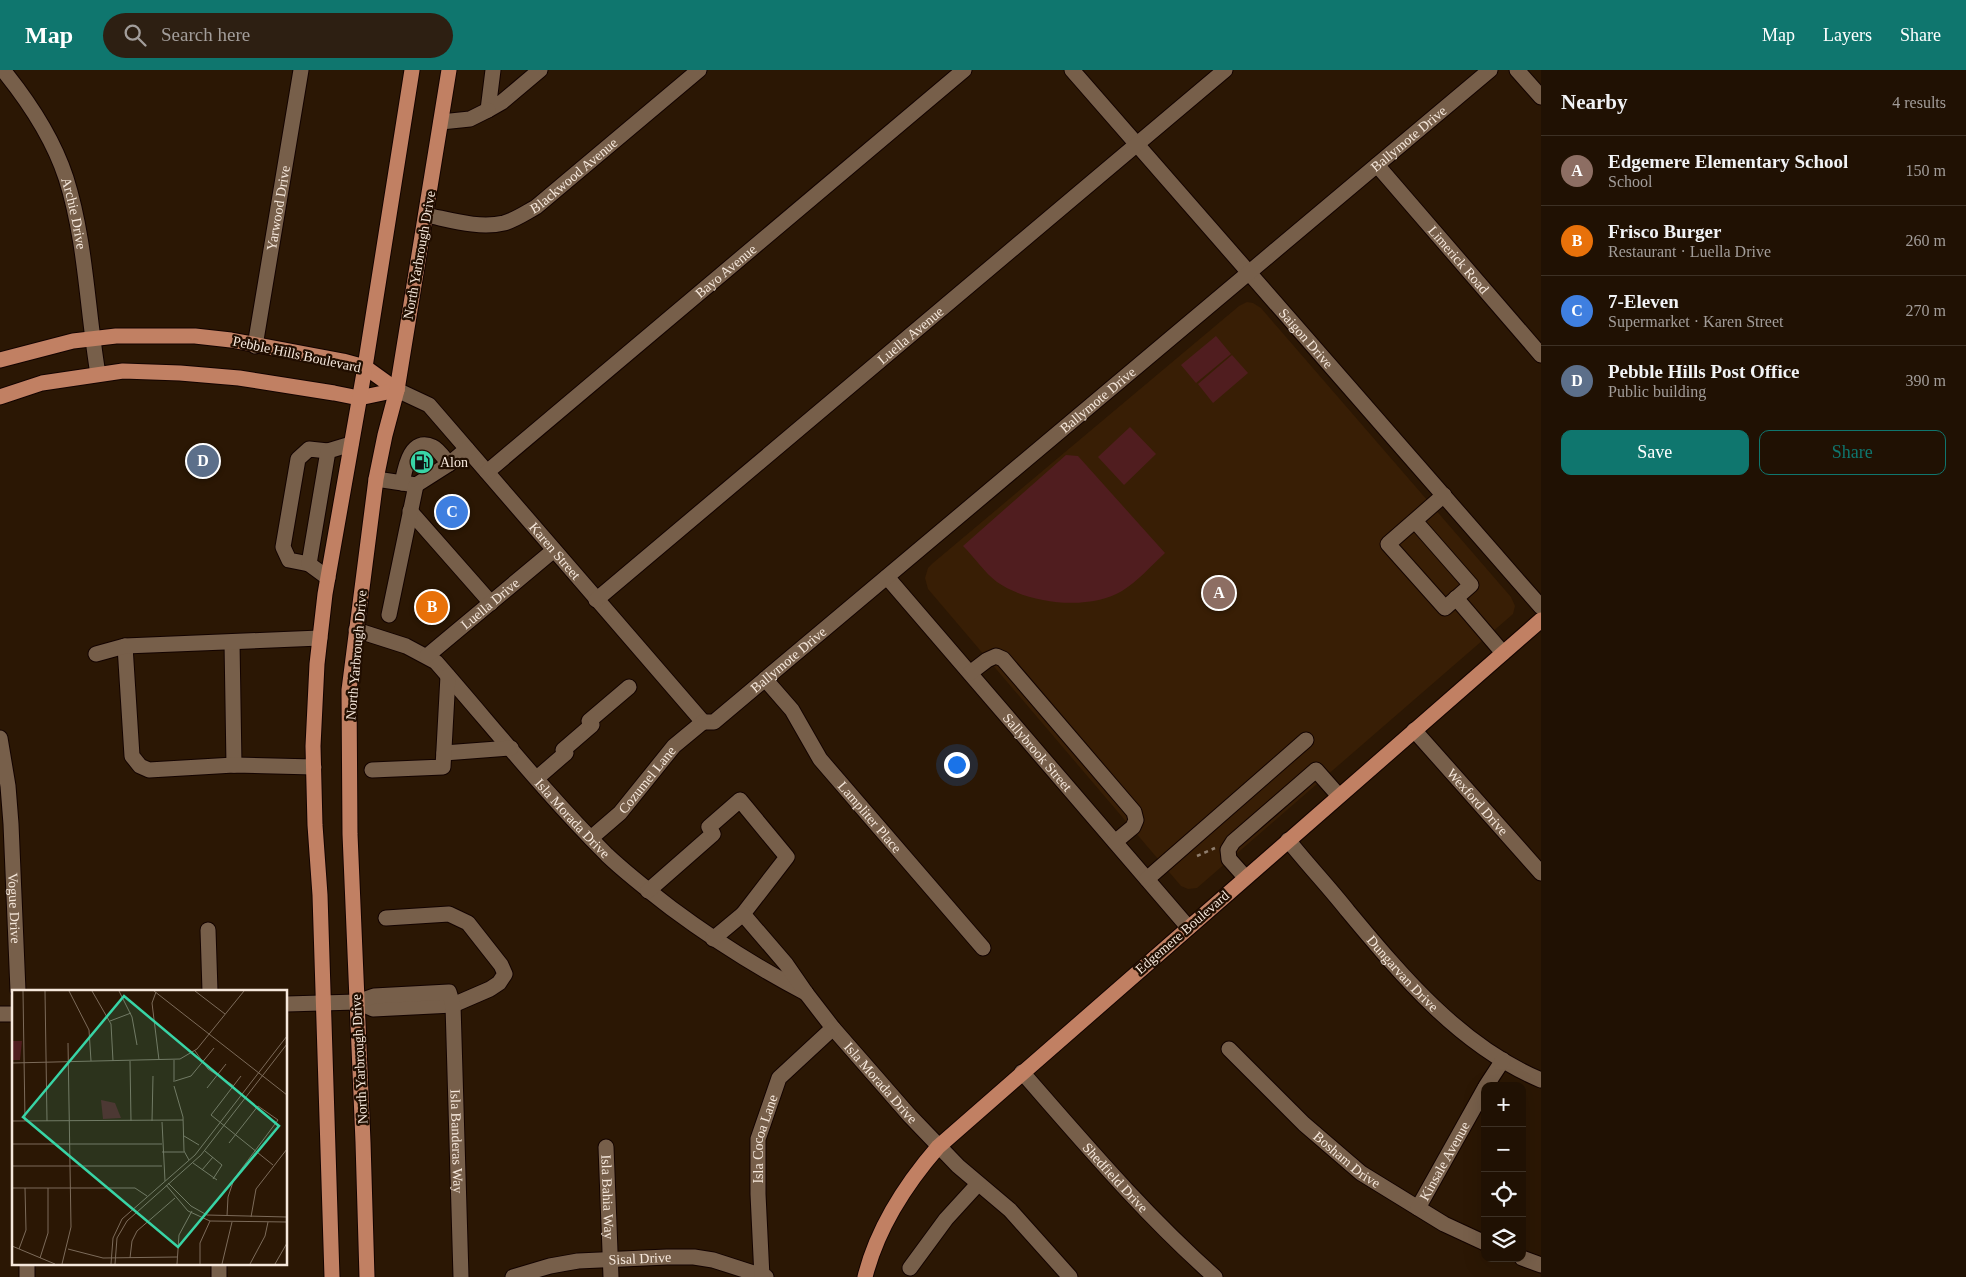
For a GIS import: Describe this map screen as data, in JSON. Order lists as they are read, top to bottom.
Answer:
{
  "streets": {
    "main road": ["North Yarbrough Drive", "Pebble Hills Boulevard", "Edgemere Boulevard"],
    "street": [
      "Ballymote Drive",
      "Blackwood Avenue",
      "Yarwood Drive",
      "Archie Drive",
      "Limerick Road",
      "Bayo Avenue",
      "Luella Avenue",
      "Saigon Drive",
      "Karen Street",
      "Luella Drive",
      "Sallybrook Street",
      "Cozumel Lane",
      "Wexford Drive",
      "Isla Morada Drive",
      "Lampliter Place",
      "Vogue Drive",
      "Dungarvan Drive",
      "Isla Cocoa Lane",
      "Isla Banderas Way",
      "Bosham Drive",
      "Kinsale Avenue",
      "Shedfield Drive",
      "Isla Bahia Way",
      "Sisal Drive"
    ]
  },
  "crossings": [
    ["Ballymote Drive", "Limerick Road"],
    ["Ballymote Drive", "Saigon Drive"],
    ["Ballymote Drive", "Karen Street"],
    ["Ballymote Drive", "Sallybrook Street"],
    ["Ballymote Drive", "Cozumel Lane"],
    ["Ballymote Drive", "Lampliter Place"],
    ["Blackwood Avenue", "North Yarbrough Drive"],
    ["Yarwood Drive", "Pebble Hills Boulevard"],
    ["Archie Drive", "Pebble Hills Boulevard"],
    ["North Yarbrough Drive", "Pebble Hills Boulevard"],
    ["North Yarbrough Drive", "Karen Street"],
    ["North Yarbrough Drive", "Isla Morada Drive"],
    ["Bayo Avenue", "Karen Street"],
    ["Luella Avenue", "Saigon Drive"],
    ["Luella Avenue", "Karen Street"],
    ["Pebble Hills Boulevard", "Karen Street"],
    ["Karen Street", "Luella Drive"],
    ["Karen Street", "Cozumel Lane"],
    ["Luella Drive", "Isla Morada Drive"],
    ["Sallybrook Street", "Edgemere Boulevard"],
    ["Cozumel Lane", "Isla Morada Drive"],
    ["Wexford Drive", "Edgemere Boulevard"],
    ["Isla Morada Drive", "Edgemere Boulevard"],
    ["Isla Morada Drive", "Isla Cocoa Lane"],
    ["Edgemere Boulevard", "Dungarvan Drive"],
    ["Edgemere Boulevard", "Shedfield Drive"],
    ["Dungarvan Drive", "Kinsale Avenue"],
    ["Isla Cocoa Lane", "Sisal Drive"],
    ["Bosham Drive", "Kinsale Avenue"],
    ["Isla Bahia Way", "Sisal Drive"]
  ],
  "places": {
    "fuel station": ["Alon"]
  },
  "page": {
    "header": "Map",
    "search": "Search here",
    "nav": ["Map", "Layers", "Share"],
    "heading": ["Nearby", "4 results"],
    "list": [
      {
        "mark": "A",
        "name": "Edgemere Elementary School",
        "note": "School",
        "value": "150 m"
      },
      {
        "mark": "B",
        "name": "Frisco Burger",
        "note": "Restaurant · Luella Drive",
        "value": "260 m"
      },
      {
        "mark": "C",
        "name": "7-Eleven",
        "note": "Supermarket · Karen Street",
        "value": "270 m"
      },
      {
        "mark": "D",
        "name": "Pebble Hills Post Office",
        "note": "Public building",
        "value": "390 m"
      }
    ],
    "buttons": ["Save", "Share"],
    "pins": [
      "D",
      "C",
      "A",
      "B"
    ],
    "map_buttons": ["+", "−"]
  }
}
